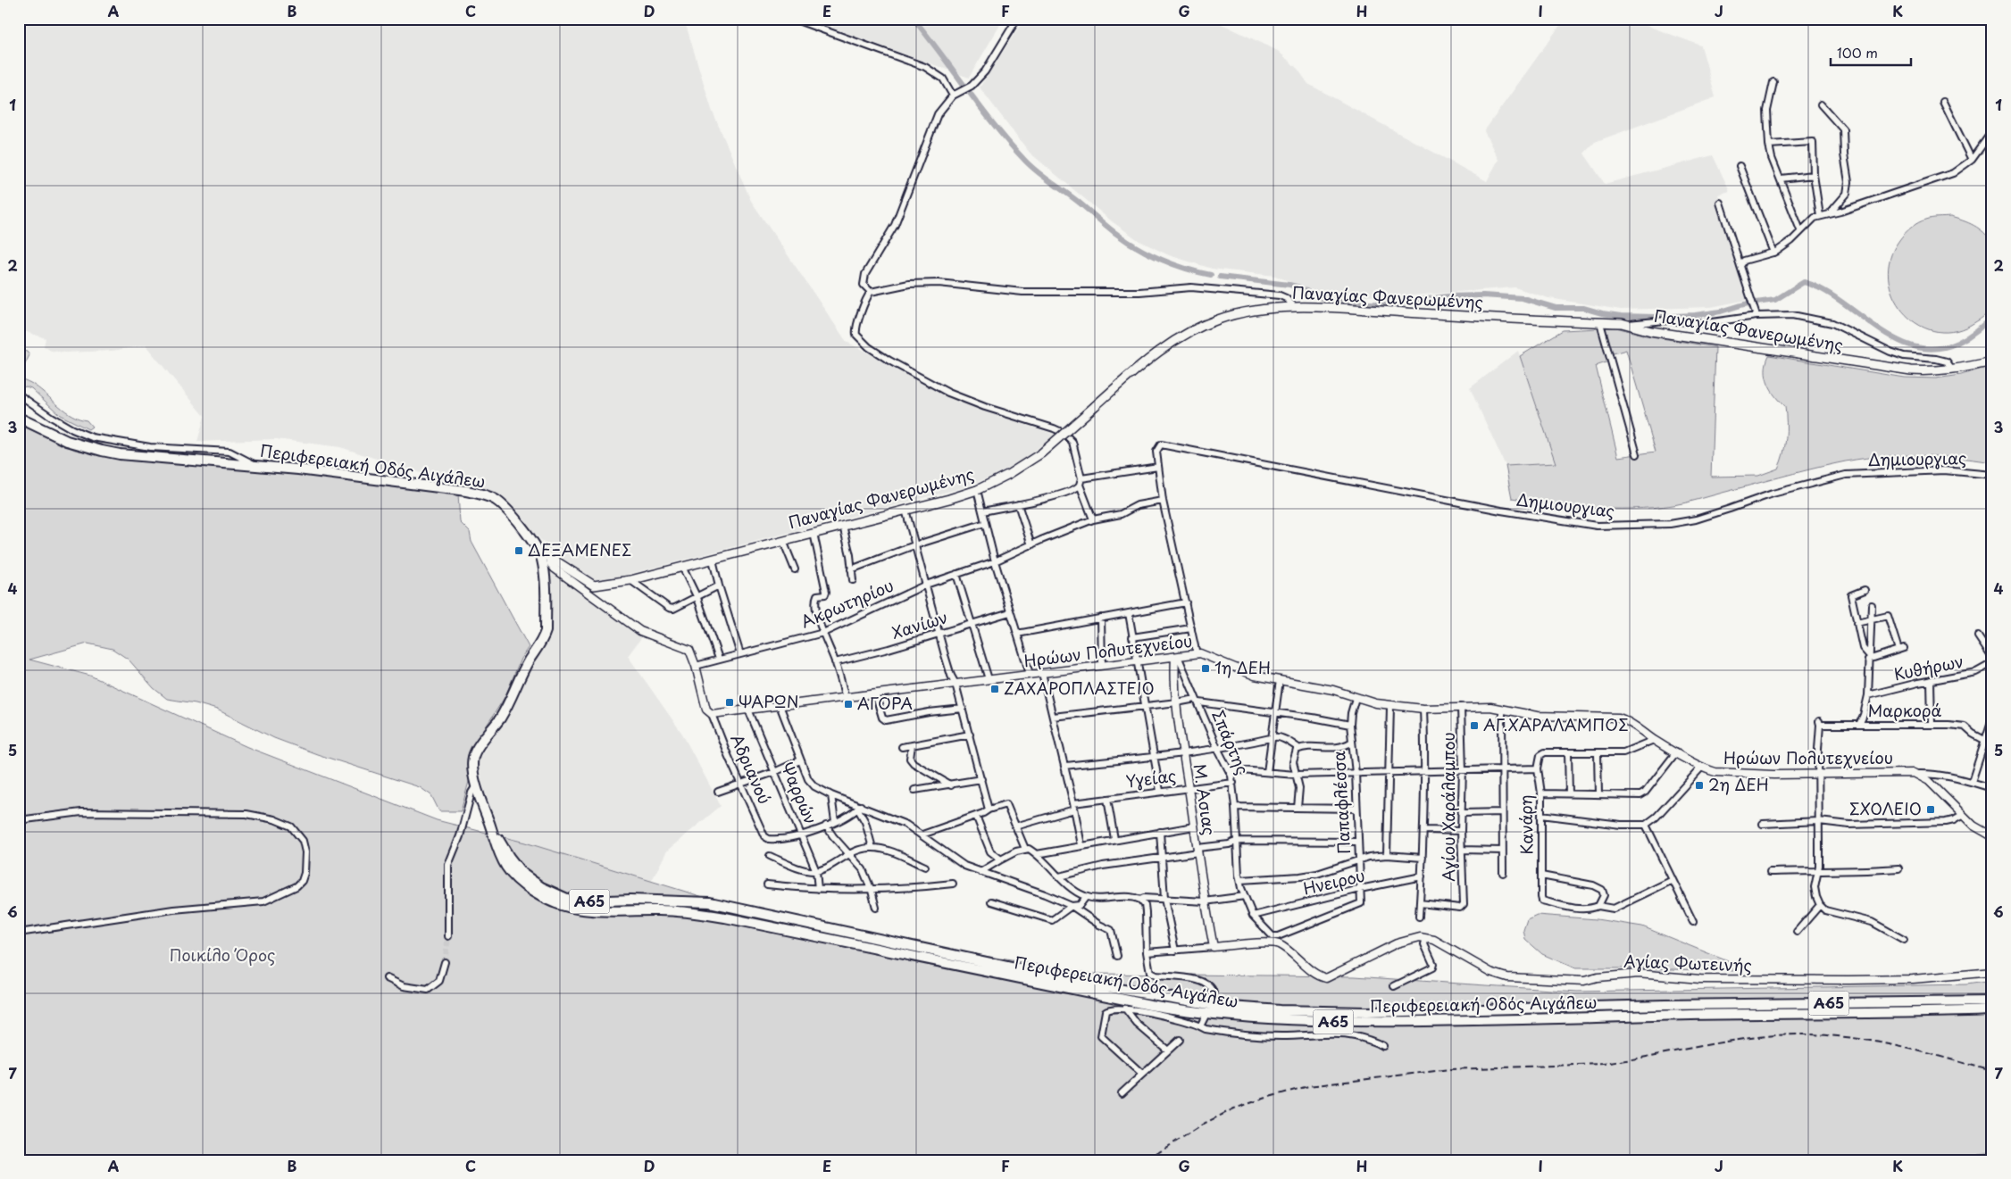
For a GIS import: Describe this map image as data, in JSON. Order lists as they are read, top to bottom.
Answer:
{
  "streets": {
    "highway": ["Περιφερειακή Οδός Αιγάλεω", "Α65"],
    "main road": ["Παναγίας Φανερωμένης"],
    "street": [
      "Δημιουργιας",
      "Ακρωτηρίου",
      "Χανίων",
      "Ηρώων Πολυτεχνείου",
      "Κυθήρων",
      "Μαρκορά",
      "Σπάρτης",
      "Αδριανού",
      "Υγείας",
      "Ψαρρών",
      "Μ. Ασιας",
      "Παπαφλέσσα",
      "Αγίου Χαράλαμπου",
      "Κανάρη",
      "Ηνειρου",
      "Αγίας Φωτεινής"
    ]
  },
  "crossings": [
    ["Παναγίας Φανερωμένης", "Περιφερειακή Οδός Αιγάλεω"],
    ["Ηρώων Πολυτεχνείου", "Μαρκορά"],
    ["Ηρώων Πολυτεχνείου", "Σπάρτης"],
    ["Ηρώων Πολυτεχνείου", "Αδριανού"],
    ["Ηρώων Πολυτεχνείου", "Ψαρρών"],
    ["Ηρώων Πολυτεχνείου", "Μ. Ασιας"],
    ["Ηρώων Πολυτεχνείου", "Παπαφλέσσα"],
    ["Ηρώων Πολυτεχνείου", "Αγίου Χαράλαμπου"],
    ["Σπάρτης", "Υγείας"],
    ["Σπάρτης", "Μ. Ασιας"],
    ["Σπάρτης", "Παπαφλέσσα"],
    ["Σπάρτης", "Ηνειρου"],
    ["Αδριανού", "Ψαρρών"],
    ["Υγείας", "Μ. Ασιας"],
    ["Μ. Ασιας", "Αγίας Φωτεινής"],
    ["Παπαφλέσσα", "Ηνειρου"]
  ],
  "parks": ["Ποικίλο Όρος"],
  "places": {
    "transit": [
      "ΔΕΞΑΜΕΝΕΣ",
      "1η ΔΕΗ",
      "ΖΑΧΑΡΟΠΛΑΣΤΕΙΟ",
      "ΨΑΡΩΝ",
      "ΑΓΟΡΑ",
      "ΑΓ.ΧΑΡΑΛΑΜΠΟΣ",
      "2η ΔΕΗ",
      "ΣΧΟΛΕΙΟ"
    ]
  },
  "scale_bar": "100 m",
  "grid": {
    "columns": [
      "A",
      "B",
      "C",
      "D",
      "E",
      "F",
      "G",
      "H",
      "I",
      "J",
      "K"
    ],
    "rows": [
      "1",
      "2",
      "3",
      "4",
      "5",
      "6",
      "7"
    ]
  }
}
